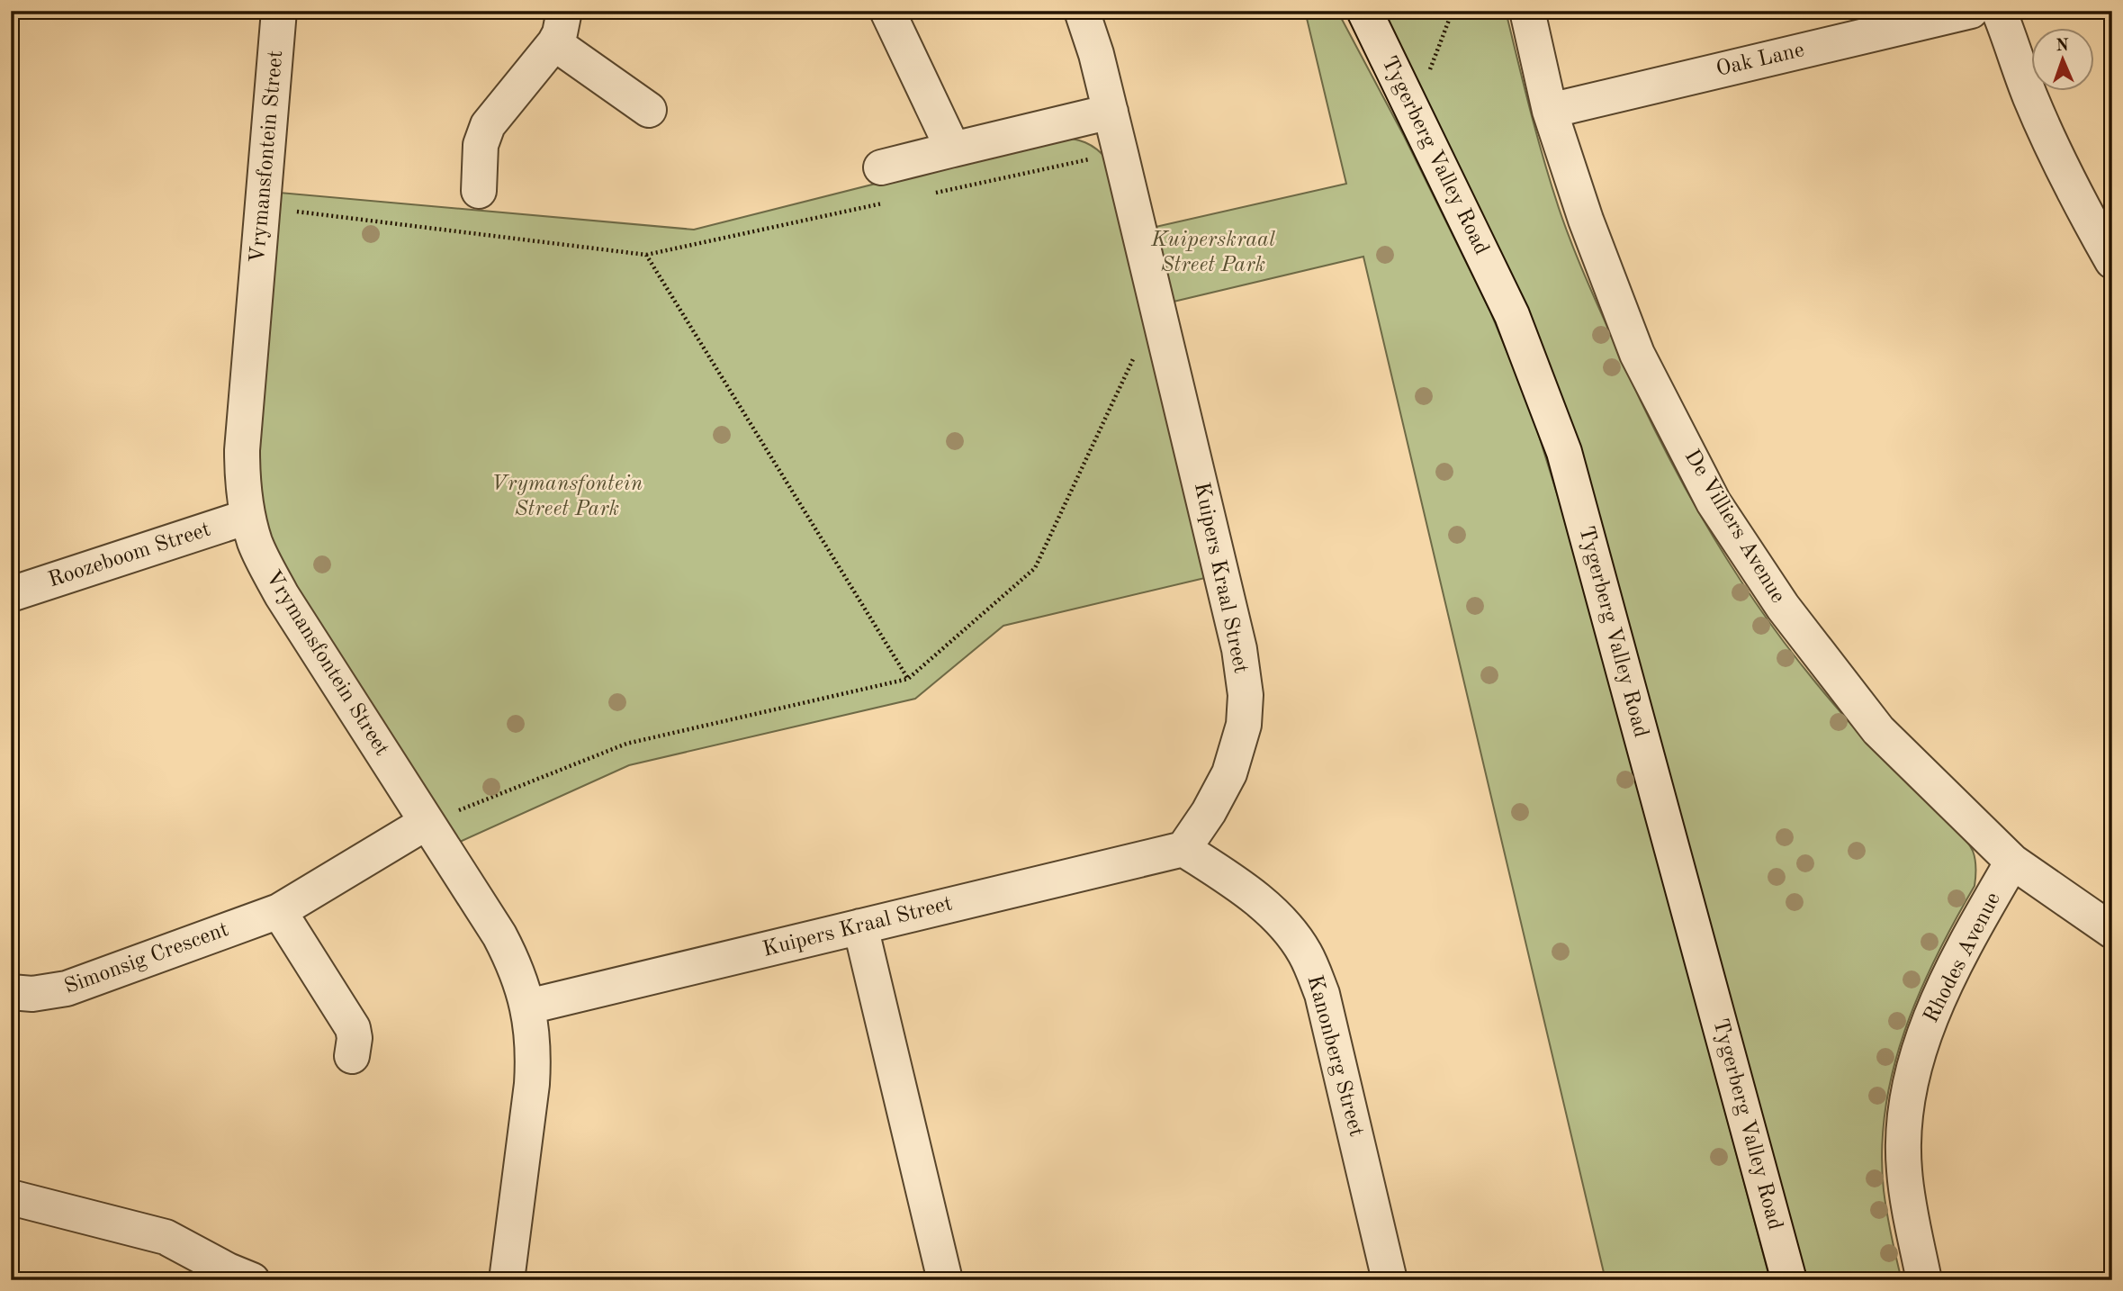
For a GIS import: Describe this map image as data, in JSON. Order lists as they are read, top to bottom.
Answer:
{
  "streets": {
    "street": [
      "Oak Lane",
      "Tygerberg Valley Road",
      "Vrymansfontein Street",
      "De Villiers Avenue",
      "Roozeboom Street",
      "Kuipers Kraal Street",
      "Rhodes Avenue",
      "Simonsig Crescent",
      "Kanonberg Street"
    ]
  },
  "crossings": [
    ["Oak Lane", "De Villiers Avenue"],
    ["Vrymansfontein Street", "Roozeboom Street"],
    ["Vrymansfontein Street", "Kuipers Kraal Street"],
    ["Vrymansfontein Street", "Simonsig Crescent"],
    ["De Villiers Avenue", "Rhodes Avenue"],
    ["Kuipers Kraal Street", "Kanonberg Street"]
  ],
  "parks": ["Kuiperskraal Street Park", "Vrymansfontein Street Park"],
  "north": "top"
}
